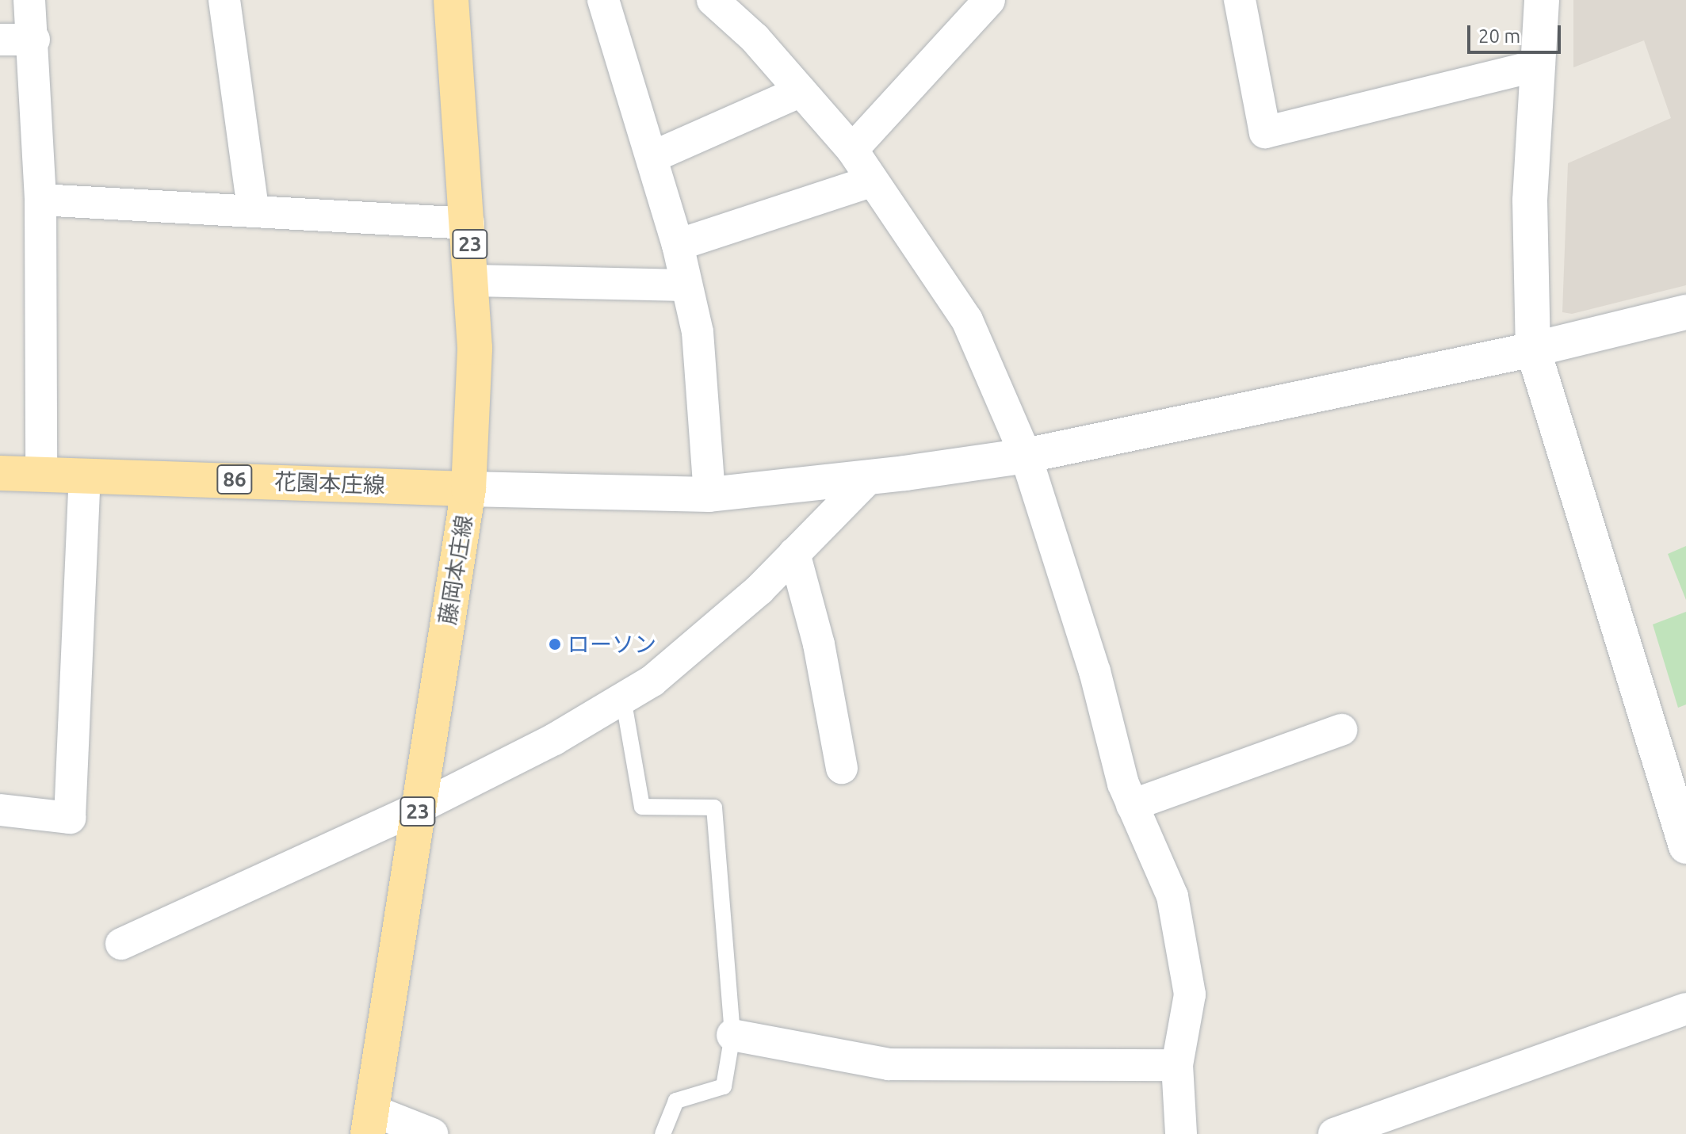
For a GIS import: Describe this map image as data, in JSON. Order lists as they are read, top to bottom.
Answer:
{
  "streets": {
    "main road": [
      "23",
      "86",
      "花園本庄線",
      "藤岡本庄線"
    ]
  },
  "crossings": [
    ["花園本庄線", "藤岡本庄線"]
  ],
  "places": ["ローソン"],
  "scale_bar": "20 m"
}
